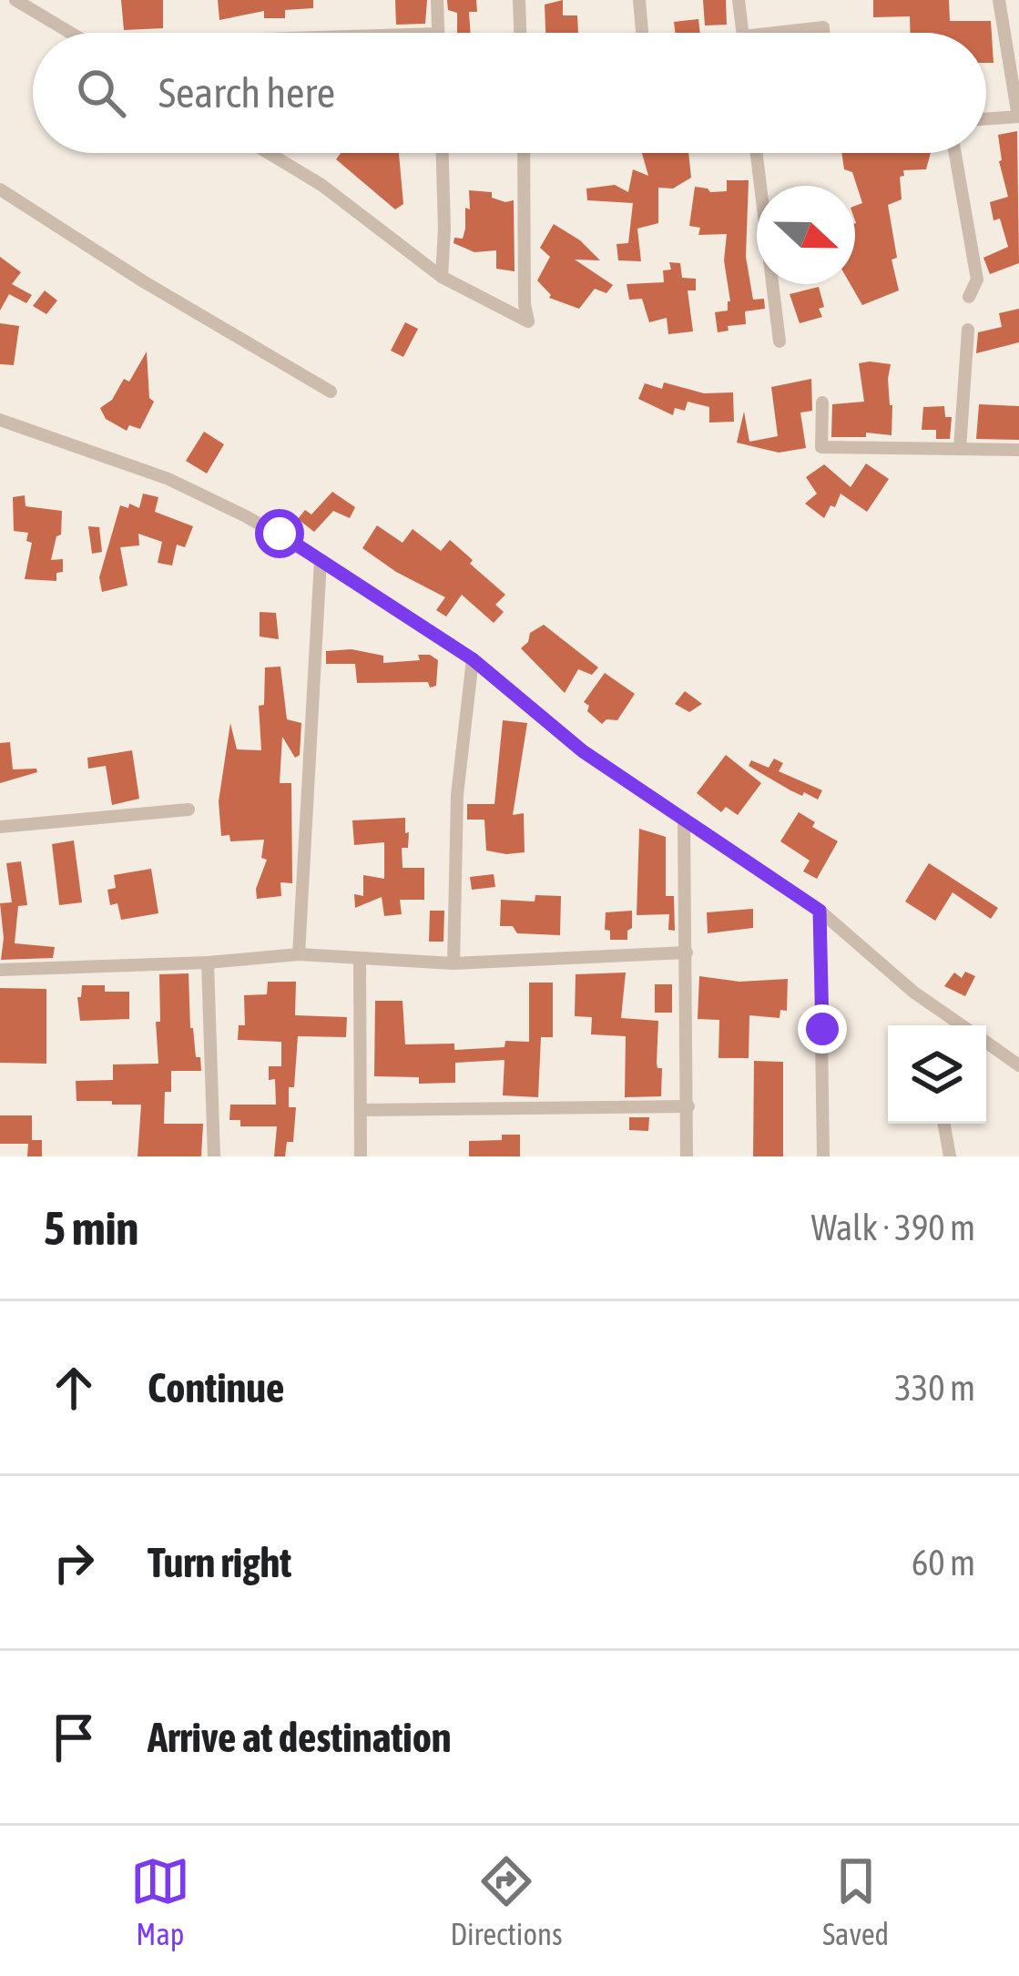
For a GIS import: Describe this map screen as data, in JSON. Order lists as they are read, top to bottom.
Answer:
{
  "north": "right",
  "page": {
    "search": "Search here",
    "heading": ["5 min", "Walk · 390 m"],
    "list": [
      ["Continue", "330 m"],
      ["Turn right", "60 m"],
      "Arrive at destination"
    ],
    "nav": ["Map", "Directions", "Saved"]
  }
}
